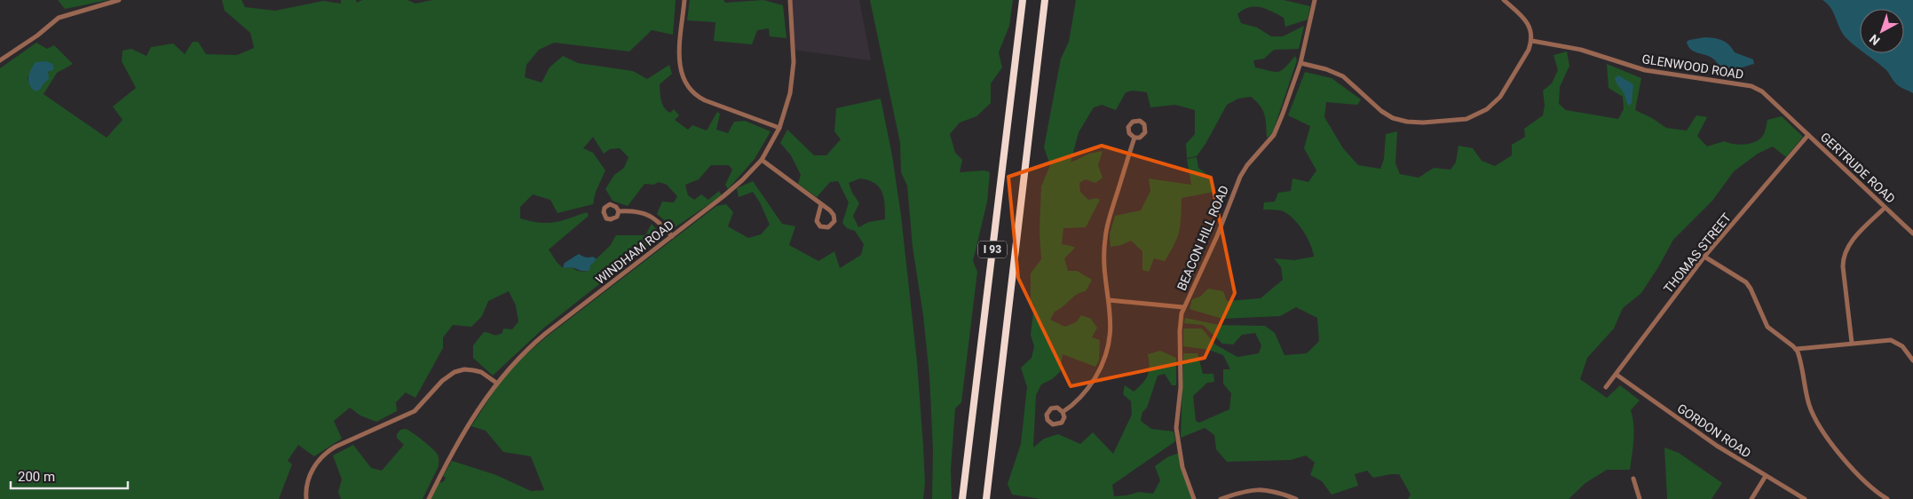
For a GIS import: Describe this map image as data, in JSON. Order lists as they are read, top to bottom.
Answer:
{
  "streets": {
    "highway": ["I 93"],
    "street": [
      "GLENWOOD ROAD",
      "GERTRUDE ROAD",
      "BEACON HILL ROAD",
      "WINDHAM ROAD",
      "THOMAS STREET",
      "GORDON ROAD"
    ]
  },
  "crossings": [
    ["GLENWOOD ROAD", "GERTRUDE ROAD"],
    ["GLENWOOD ROAD", "THOMAS STREET"],
    ["GERTRUDE ROAD", "THOMAS STREET"],
    ["THOMAS STREET", "GORDON ROAD"]
  ],
  "scale_bar": "200 m",
  "north": "bottom left"
}
